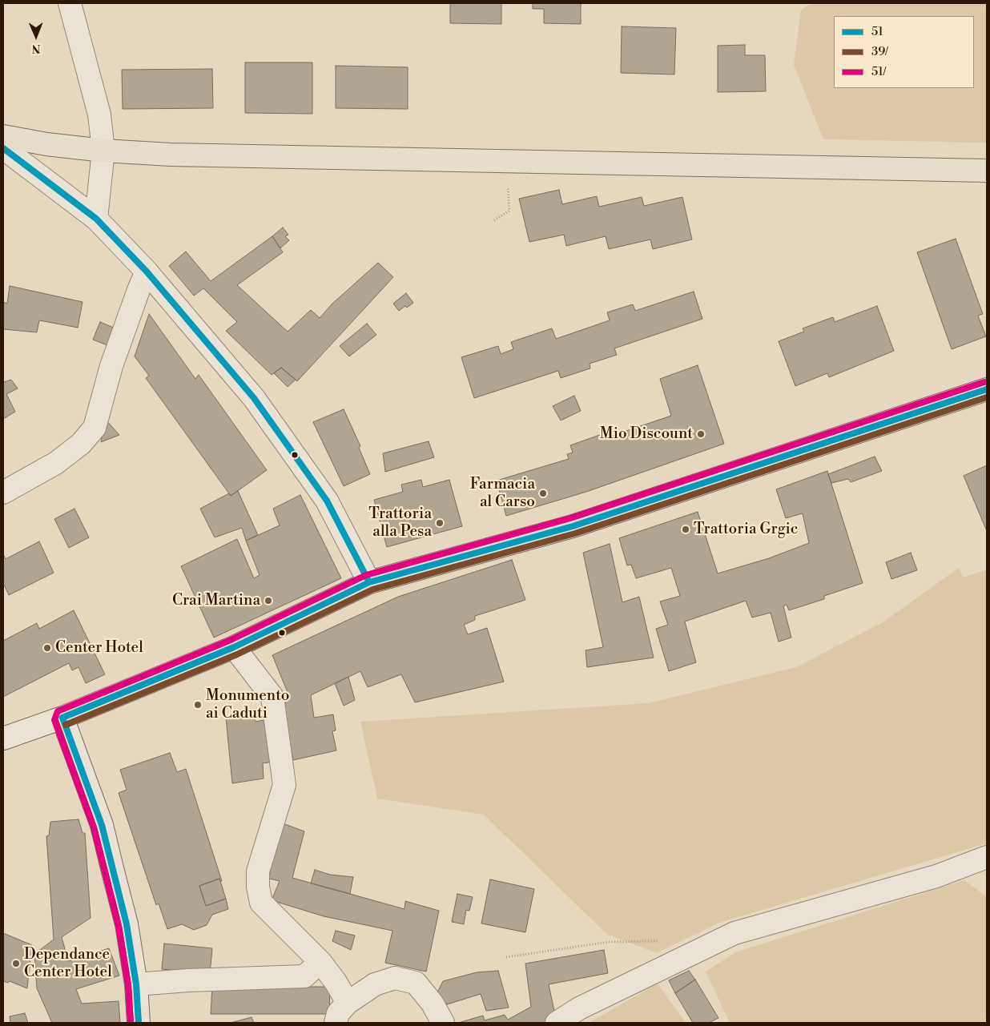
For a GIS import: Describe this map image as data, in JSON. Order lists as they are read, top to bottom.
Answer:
{
  "places": [
    "Mio Discount",
    "Farmacia al Carso",
    "Trattoria alla Pesa",
    "Trattoria Grgic",
    "Crai Martina",
    "Center Hotel",
    "Monumento ai Caduti",
    "Dependance Center Hotel"
  ],
  "lines": ["transit line 51", "transit line 51/", "transit line 39/"],
  "legend": ["51", "39/", "51/"],
  "north": "bottom"
}
